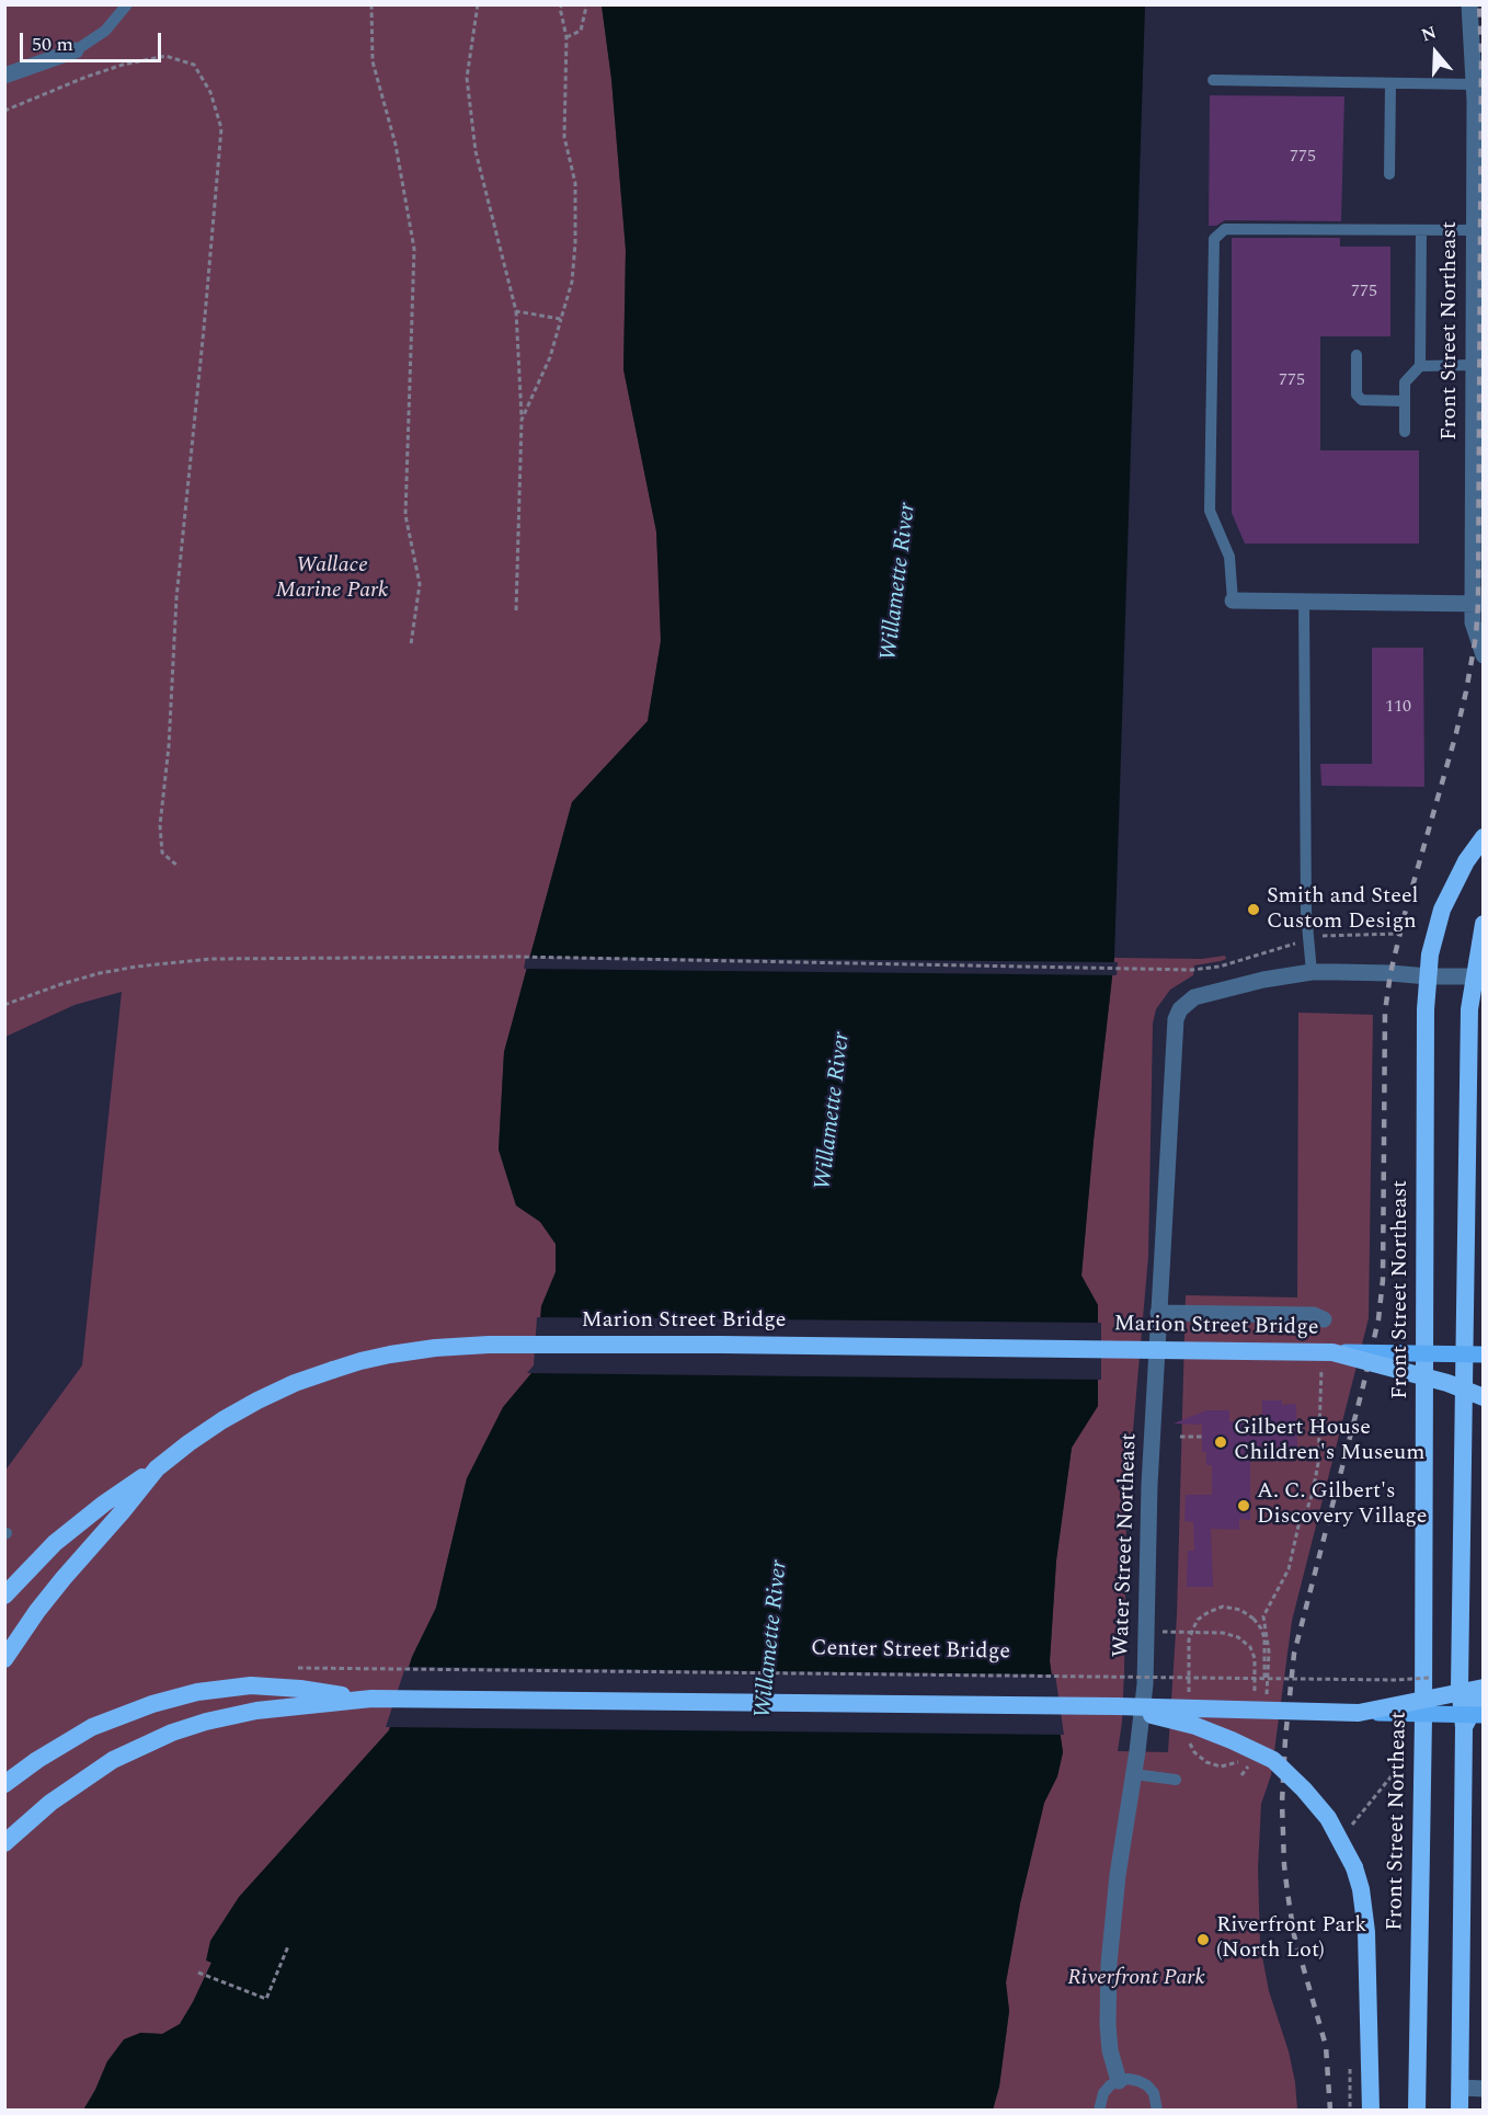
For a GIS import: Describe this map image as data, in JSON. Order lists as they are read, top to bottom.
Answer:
{
  "streets": {
    "highway": ["Front Street Northeast", "Marion Street Bridge"],
    "street": ["Water Street Northeast"],
    "path": ["Center Street Bridge"]
  },
  "water": ["Willamette River"],
  "parks": ["Wallace Marine Park", "Riverfront Park"],
  "places": [
    "Smith and Steel Custom Design",
    "Gilbert House Children's Museum",
    "A. C. Gilbert's Discovery Village",
    "Riverfront Park (North Lot)"
  ],
  "house_numbers": [
    "775",
    "775",
    "775",
    "110"
  ],
  "scale_bar": "50 m",
  "north": "top"
}
